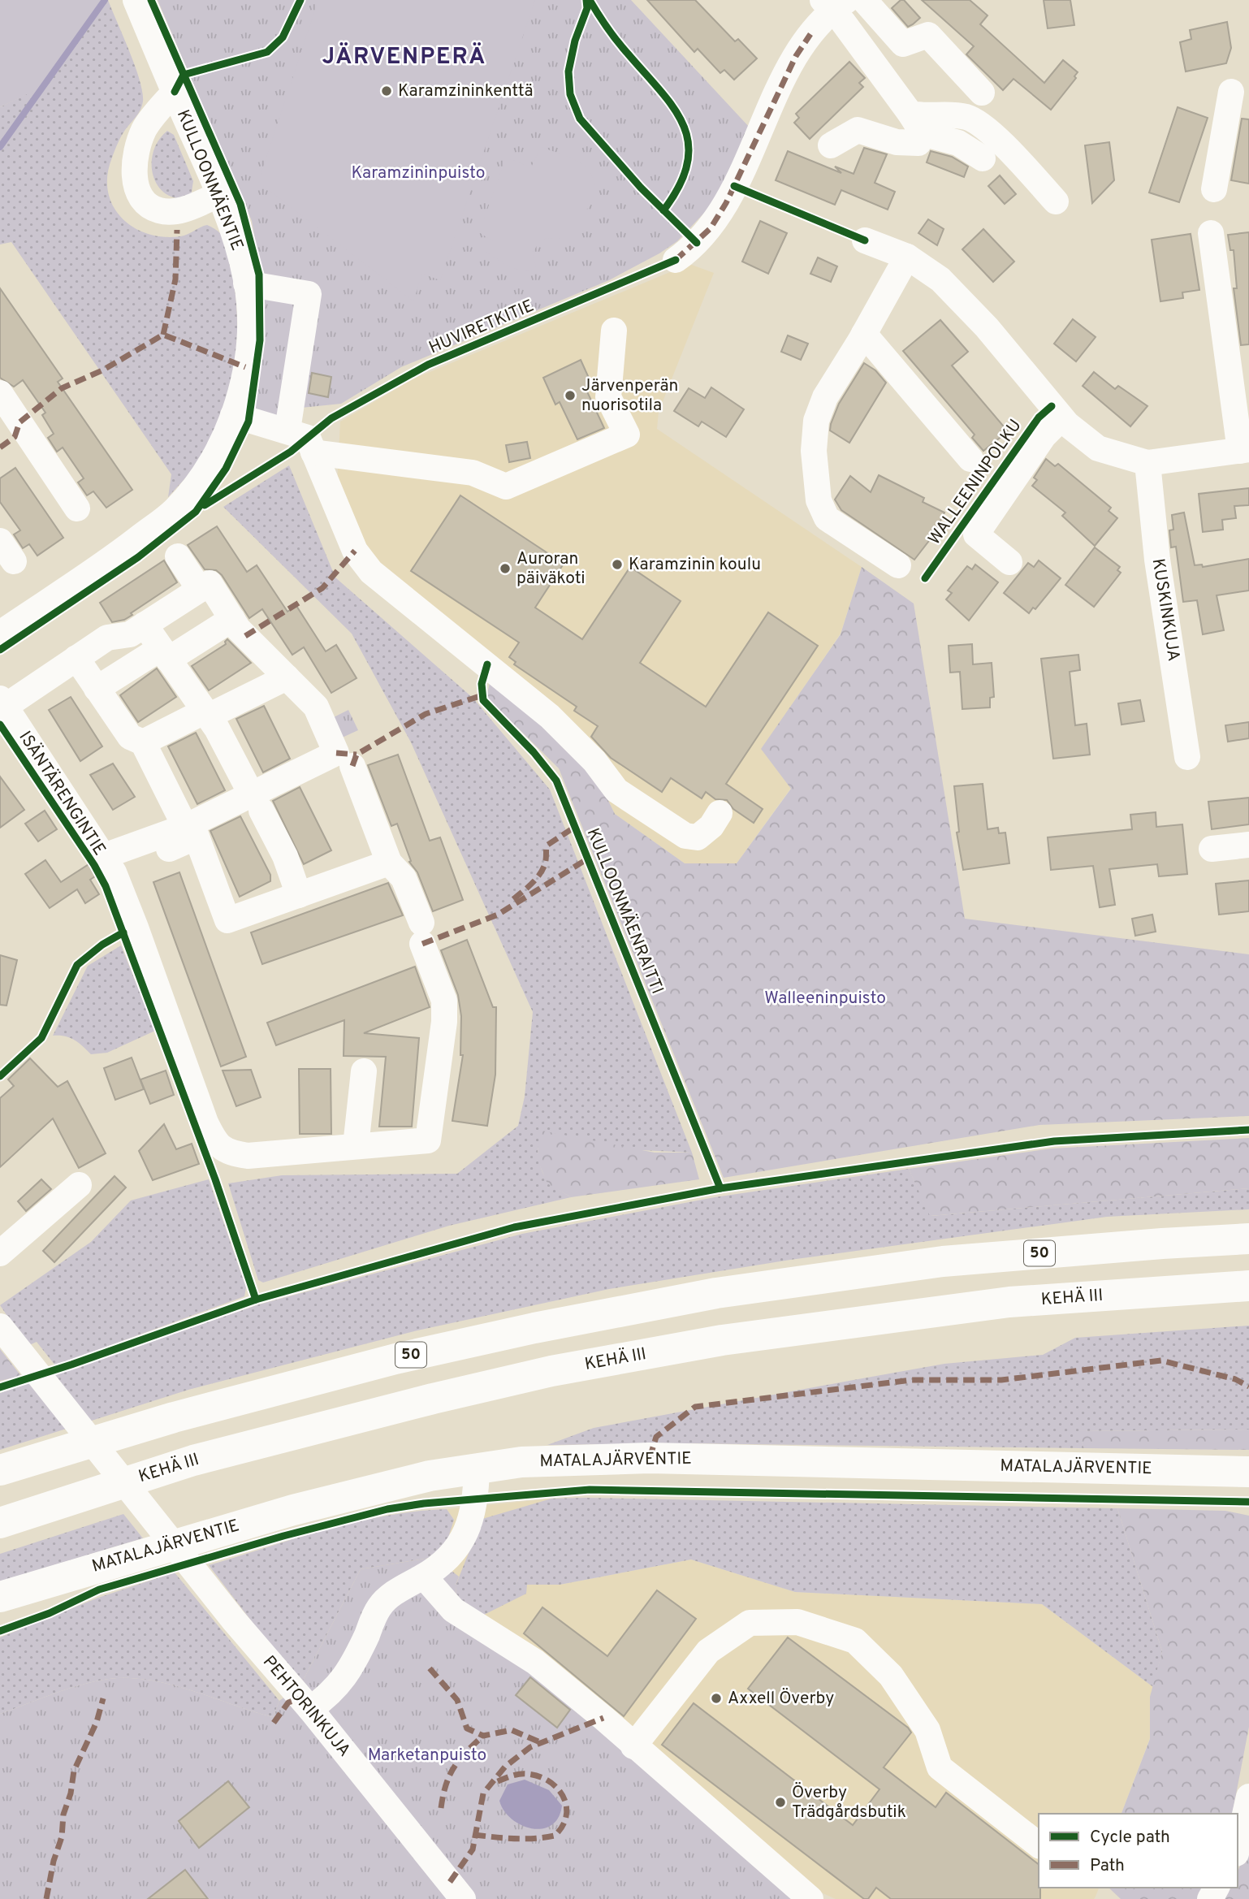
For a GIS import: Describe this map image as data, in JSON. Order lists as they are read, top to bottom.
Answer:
{
  "streets": {
    "main road": ["50", "KEHÄ III", "MATALAJÄRVENTIE"],
    "street": [
      "KULLOONMÄENTIE",
      "KUSKINKUJA",
      "ISÄNTÄRENGINTIE",
      "PEHTORINKUJA"
    ],
    "cycle path": ["HUVIRETKITIE", "WALLEENINPOLKU", "KULLOONMÄENRAITTI"]
  },
  "districts": ["JÄRVENPERÄ"],
  "parks": ["Karamzininpuisto", "Walleeninpuisto", "Marketanpuisto"],
  "places": [
    "Karamzininkenttä",
    "Järvenperän nuorisotila",
    "Karamzinin koulu",
    "Auroran päiväkoti",
    "Axxell Överby",
    "Överby Trädgårdsbutik"
  ],
  "legend": ["Cycle path", "Path"]
}
